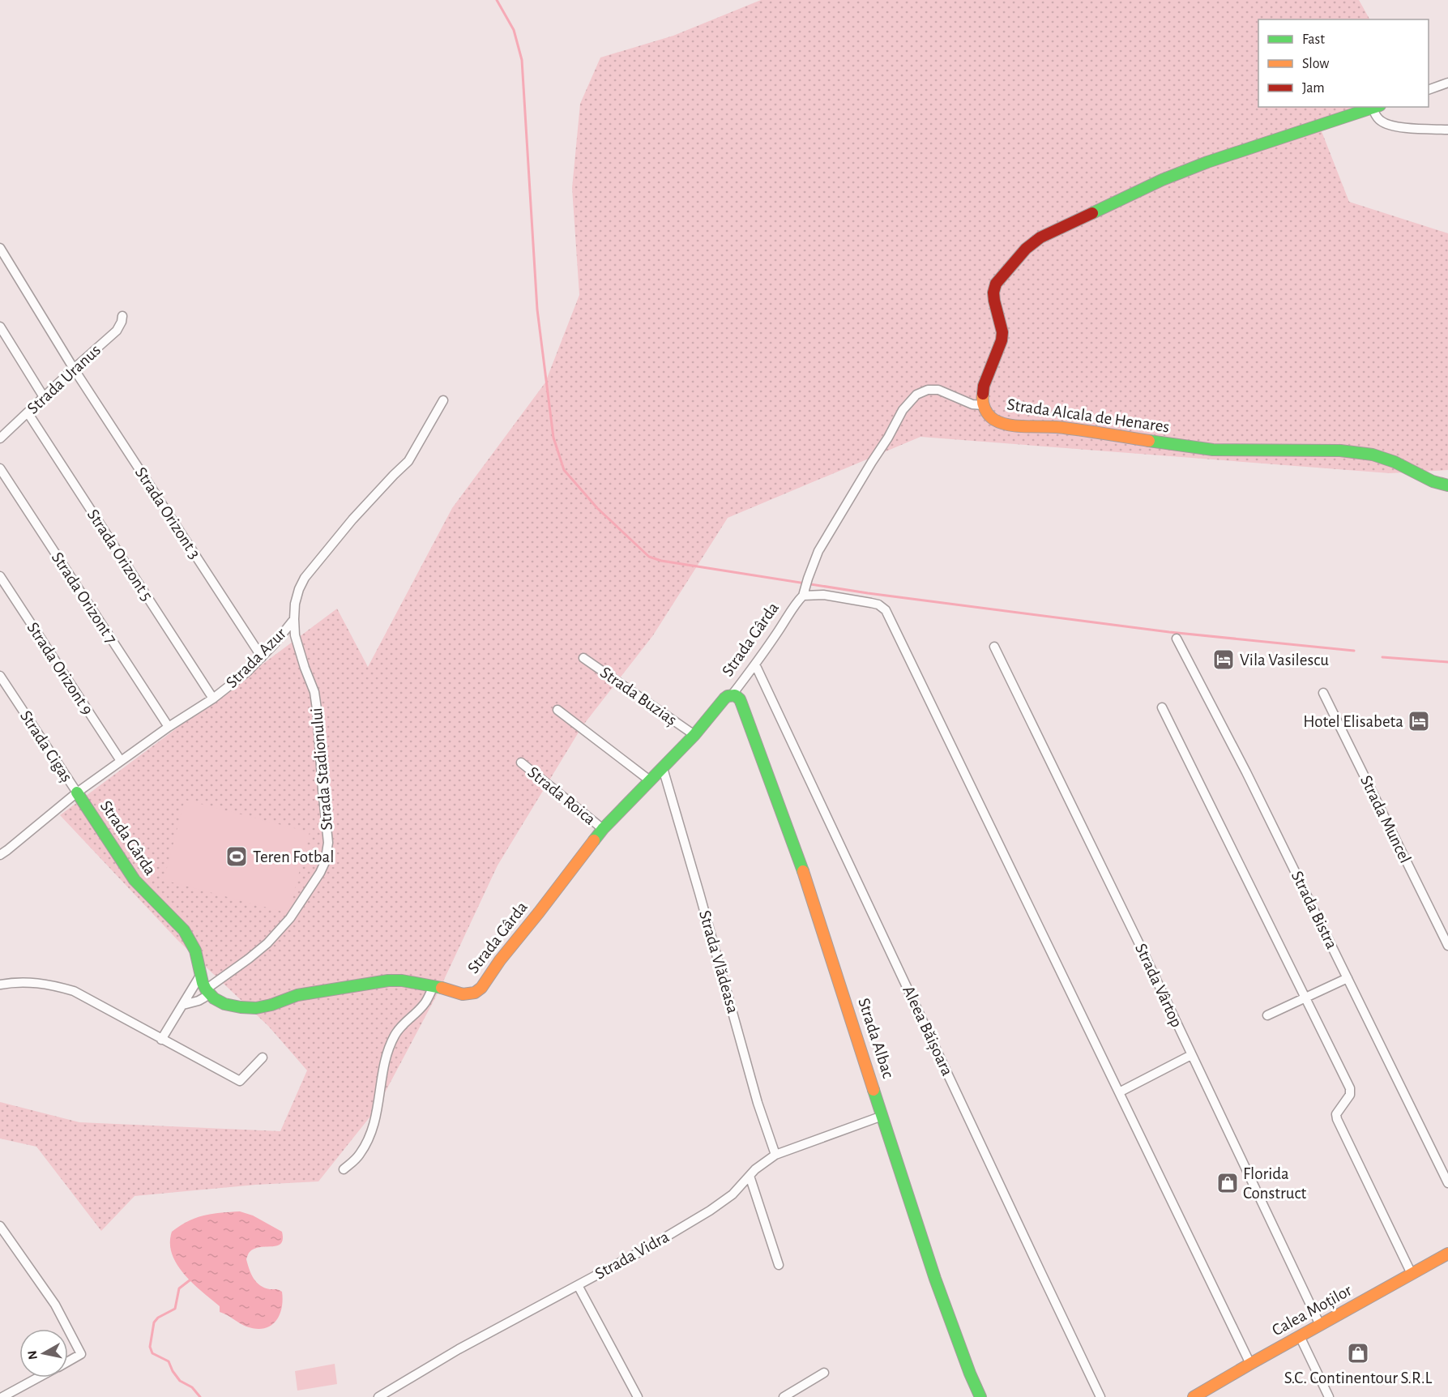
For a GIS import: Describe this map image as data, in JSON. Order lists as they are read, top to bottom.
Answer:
{
  "streets": {
    "street": [
      "Strada Uranus",
      "Strada Alcala de Henares",
      "Strada Orizont 3",
      "Strada Orizont 5",
      "Strada Orizont 7",
      "Strada Gârda",
      "Strada Azur",
      "Strada Orizont 9",
      "Strada Buziaș",
      "Strada Cigaș",
      "Strada Stadionului",
      "Strada Roica",
      "Strada Muncel",
      "Strada Bistra",
      "Strada Vlădeasa",
      "Strada Vârtop",
      "Aleea Băișoara",
      "Strada Albac",
      "Strada Vidra",
      "Calea Moților"
    ]
  },
  "crossings": [
    ["Strada Uranus", "Strada Orizont 3"],
    ["Strada Uranus", "Strada Orizont 5"],
    ["Strada Alcala de Henares", "Strada Gârda"],
    ["Strada Orizont 3", "Strada Azur"],
    ["Strada Orizont 5", "Strada Azur"],
    ["Strada Orizont 7", "Strada Azur"],
    ["Strada Gârda", "Strada Azur"],
    ["Strada Gârda", "Strada Buziaș"],
    ["Strada Gârda", "Strada Cigaș"],
    ["Strada Gârda", "Strada Stadionului"],
    ["Strada Gârda", "Strada Roica"],
    ["Strada Gârda", "Strada Vlădeasa"],
    ["Strada Gârda", "Aleea Băișoara"],
    ["Strada Gârda", "Strada Albac"],
    ["Strada Azur", "Strada Orizont 9"],
    ["Strada Azur", "Strada Cigaș"],
    ["Strada Azur", "Strada Stadionului"],
    ["Strada Vlădeasa", "Strada Vidra"],
    ["Strada Vârtop", "Calea Moților"],
    ["Strada Albac", "Strada Vidra"]
  ],
  "places": {
    "hotel": ["Vila Vasilescu", "Hotel Elisabeta"],
    "sports": ["Teren Fotbal"],
    "shop": ["Florida Construct", "S.C. Continentour S.R.L"]
  },
  "legend": ["Fast", "Slow", "Jam"],
  "north": "left"
}
